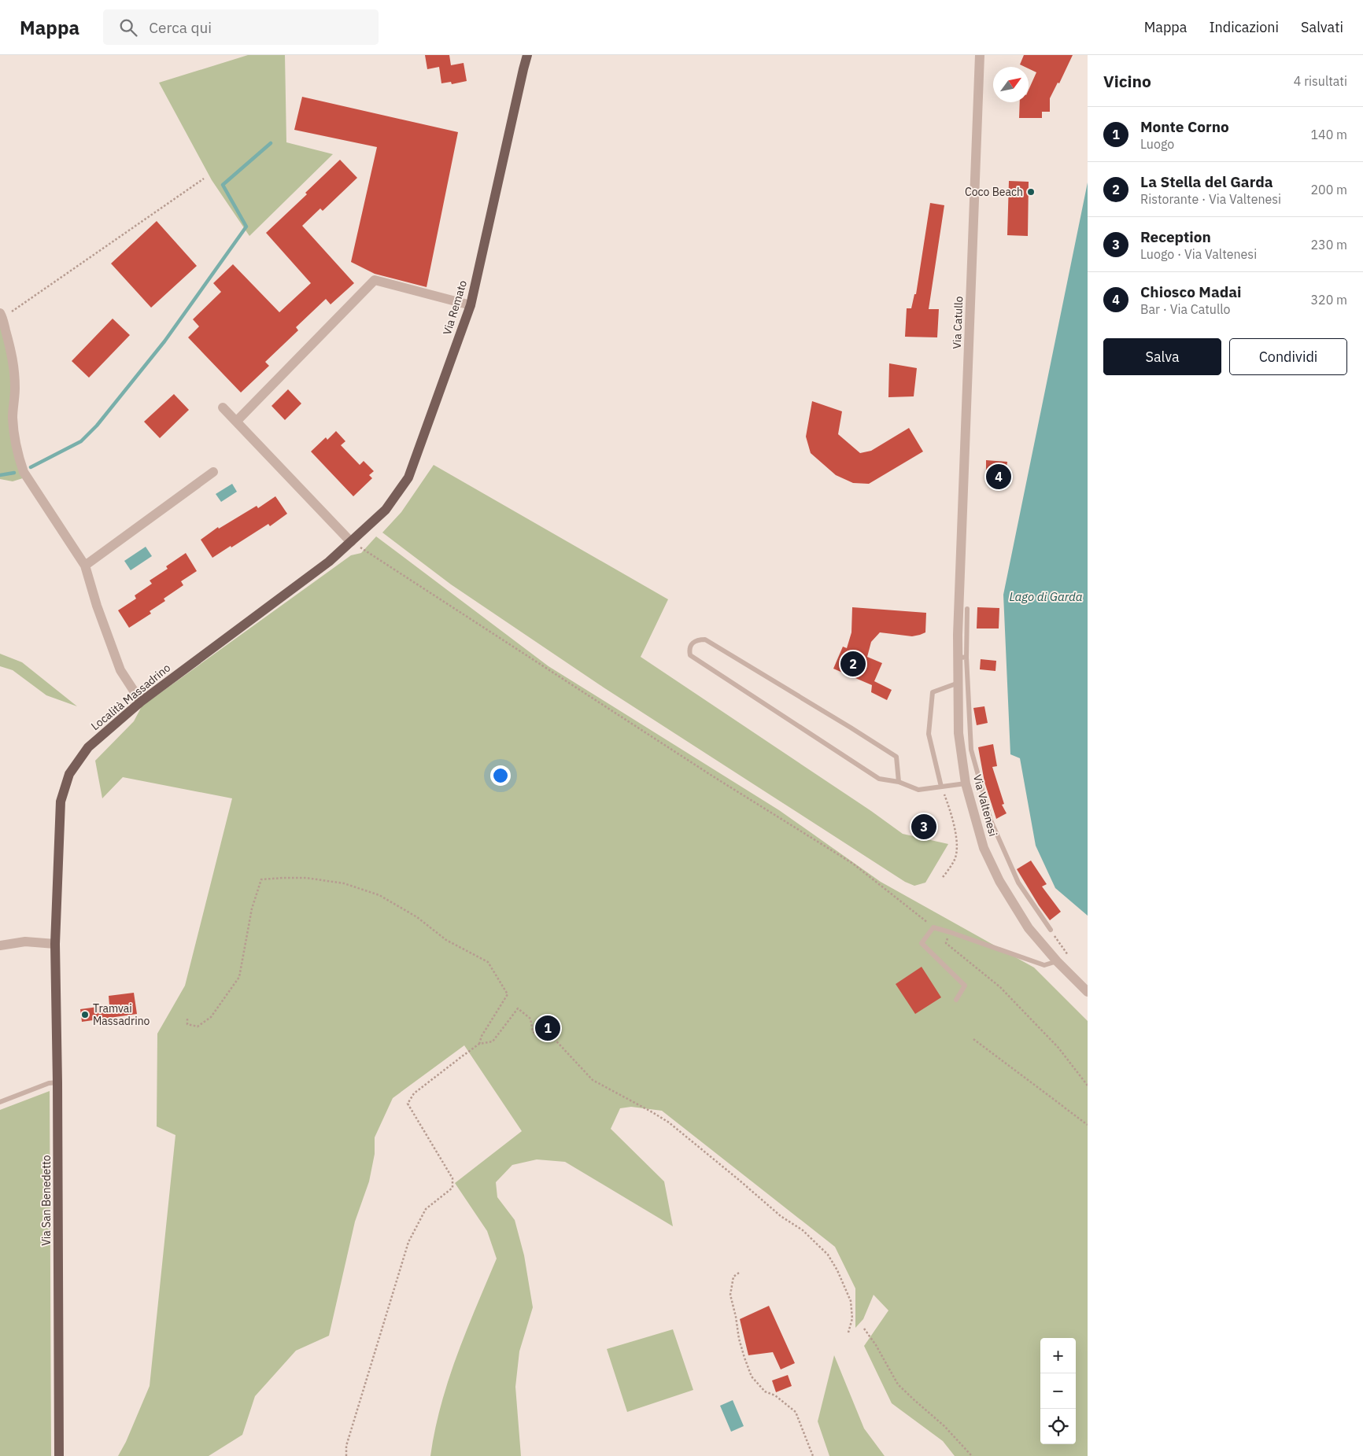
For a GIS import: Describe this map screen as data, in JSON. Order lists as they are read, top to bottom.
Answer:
{
  "streets": {
    "main road": ["Via Remato", "Località Massadrino", "Via San Benedetto"],
    "street": ["Via Catullo", "Via Valtenesi"]
  },
  "crossings": [
    ["Via Remato", "Località Massadrino"],
    ["Via Catullo", "Via Valtenesi"],
    ["Località Massadrino", "Via San Benedetto"]
  ],
  "water": ["Lago di Garda"],
  "places": ["Coco Beach", "Tramvai Massadrino"],
  "north": "top right",
  "page": {
    "header": "Mappa",
    "search": "Cerca qui",
    "nav": ["Mappa", "Indicazioni", "Salvati"],
    "heading": ["Vicino", "4 risultati"],
    "list": [
      {
        "mark": "1",
        "name": "Monte Corno",
        "note": "Luogo",
        "value": "140 m"
      },
      {
        "mark": "2",
        "name": "La Stella del Garda",
        "note": "Ristorante · Via Valtenesi",
        "value": "200 m"
      },
      {
        "mark": "3",
        "name": "Reception",
        "note": "Luogo · Via Valtenesi",
        "value": "230 m"
      },
      {
        "mark": "4",
        "name": "Chiosco Madai",
        "note": "Bar · Via Catullo",
        "value": "320 m"
      }
    ],
    "buttons": ["Salva", "Condividi"],
    "pins": [
      "4",
      "2",
      "3",
      "1"
    ],
    "map_buttons": ["+", "−"]
  }
}
